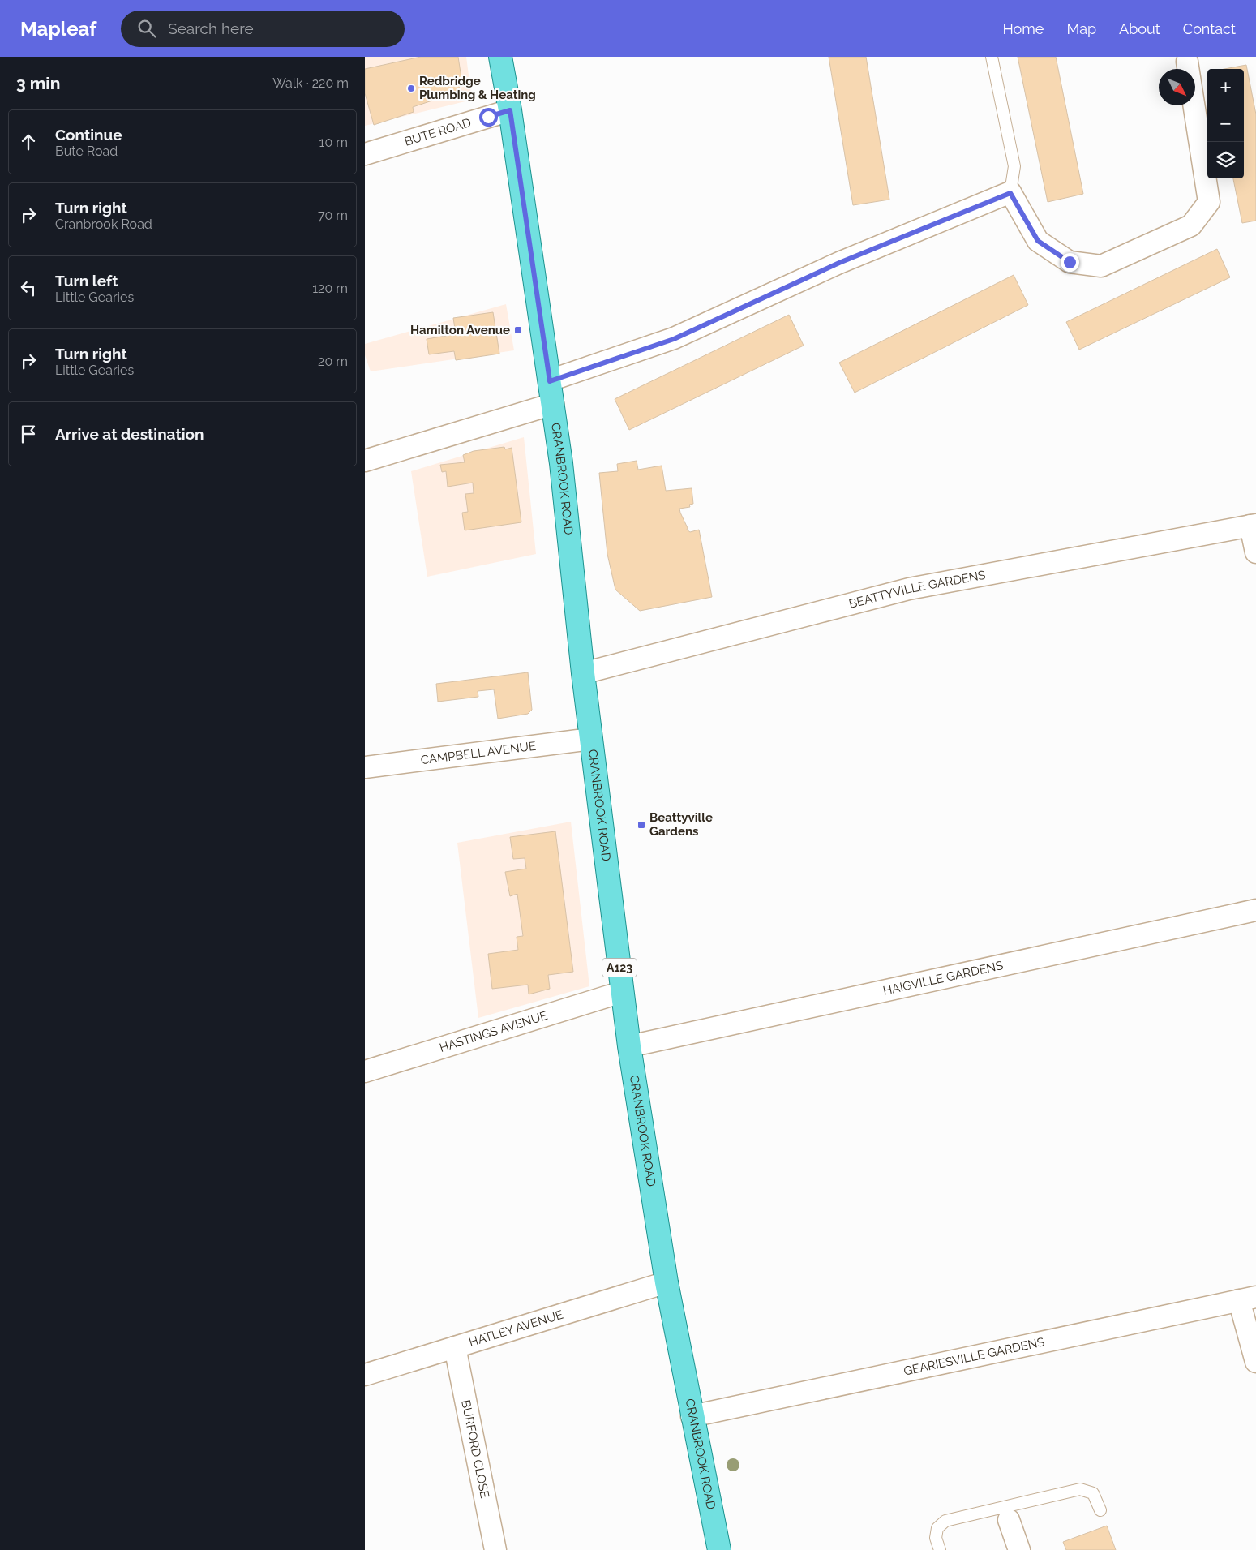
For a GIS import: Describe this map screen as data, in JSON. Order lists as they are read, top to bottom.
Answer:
{
  "streets": {
    "main road": ["CRANBROOK ROAD", "A123"],
    "street": [
      "BUTE ROAD",
      "BEATTYVILLE GARDENS",
      "CAMPBELL AVENUE",
      "HAIGVILLE GARDENS",
      "HASTINGS AVENUE",
      "HATLEY AVENUE",
      "GEARIESVILLE GARDENS",
      "BURFORD CLOSE"
    ]
  },
  "crossings": [
    ["BUTE ROAD", "CRANBROOK ROAD"],
    ["CRANBROOK ROAD", "BEATTYVILLE GARDENS"],
    ["CRANBROOK ROAD", "CAMPBELL AVENUE"],
    ["CRANBROOK ROAD", "HAIGVILLE GARDENS"],
    ["CRANBROOK ROAD", "HASTINGS AVENUE"],
    ["CRANBROOK ROAD", "HATLEY AVENUE"],
    ["CRANBROOK ROAD", "GEARIESVILLE GARDENS"],
    ["HATLEY AVENUE", "BURFORD CLOSE"]
  ],
  "places": {
    "other": ["Redbridge Plumbing & Heating"],
    "transit": ["Hamilton Avenue", "Beattyville Gardens"]
  },
  "north": "bottom right",
  "page": {
    "header": "Mapleaf",
    "search": "Search here",
    "nav": [
      "Home",
      "Map",
      "About",
      "Contact"
    ],
    "heading": ["3 min", "Walk · 220 m"],
    "map_buttons": ["+", "−"],
    "list": [
      ["Continue", "Bute Road", "10 m"],
      ["Turn right", "Cranbrook Road", "70 m"],
      ["Turn left", "Little Gearies", "120 m"],
      ["Turn right", "Little Gearies", "20 m"],
      "Arrive at destination"
    ]
  }
}
